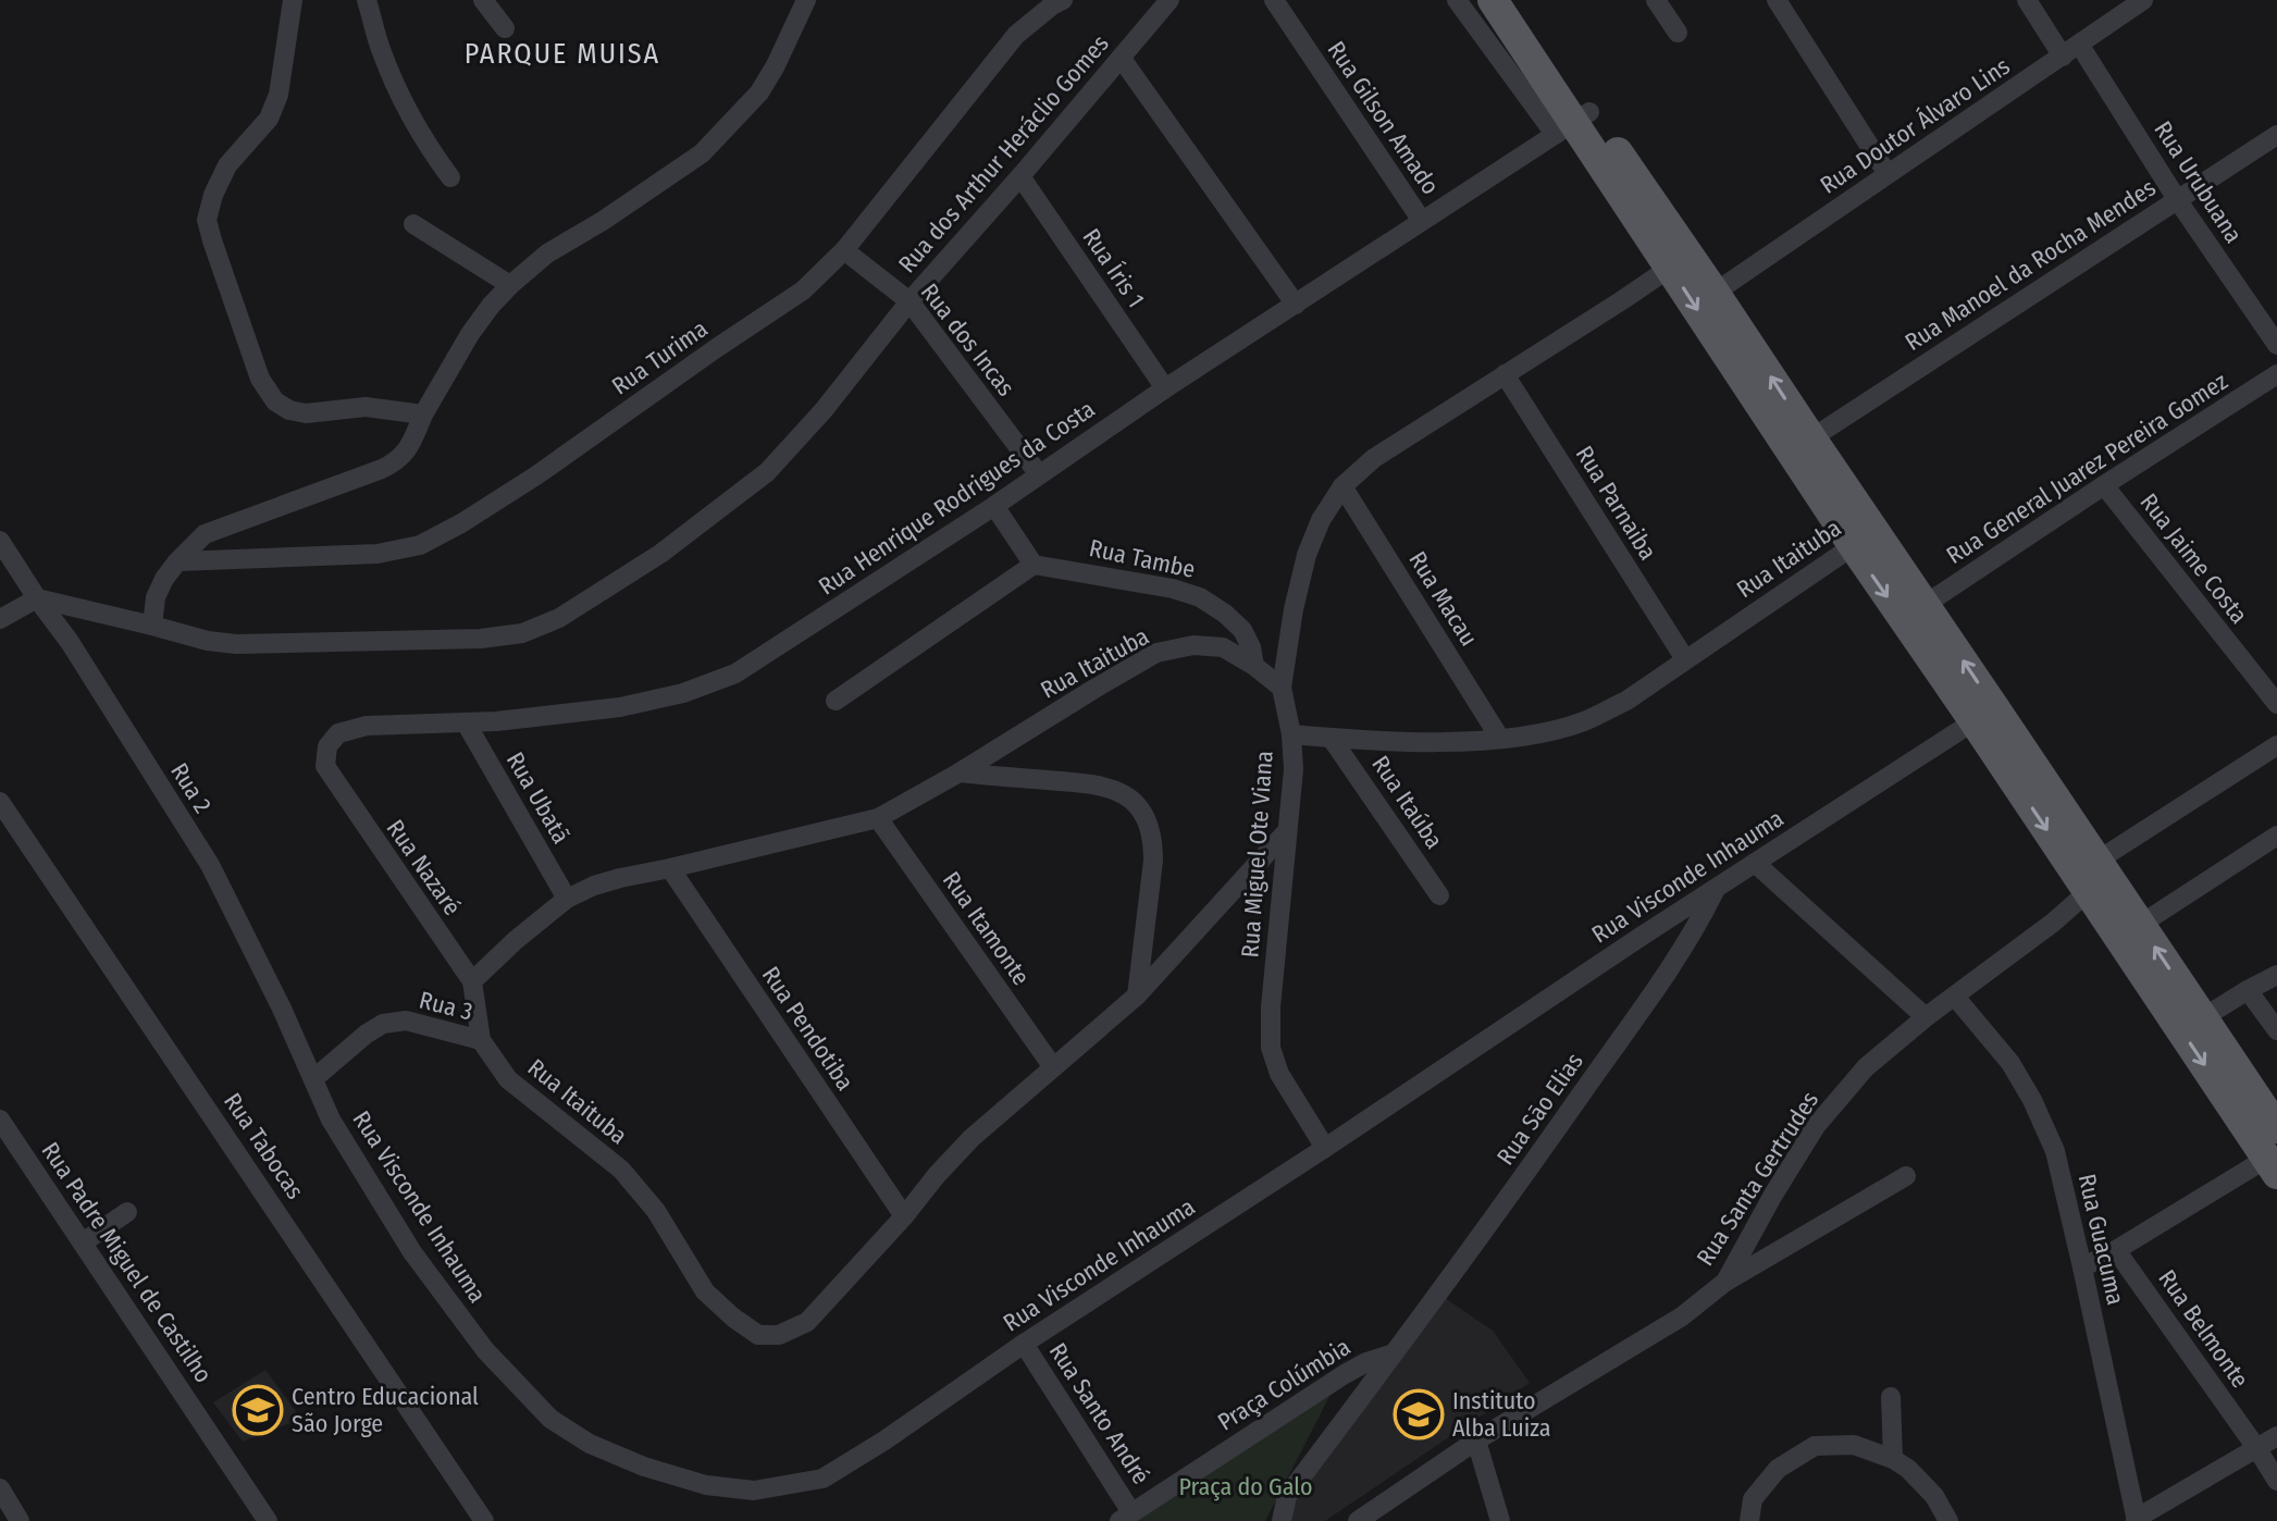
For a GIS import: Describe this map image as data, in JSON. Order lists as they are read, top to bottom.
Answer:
{
  "streets": {
    "street": [
      "Rua Gilson Amado",
      "Rua Doutor Álvaro Lins",
      "Rua dos Arthur Heráclio Gomes",
      "Rua Urubuana",
      "Rua Manoel da Rocha Mendes",
      "Rua Íris 1",
      "Rua dos Incas",
      "Rua Turima",
      "Rua General Juarez Pereira Gomez",
      "Rua Henrique Rodrigues da Costa",
      "Rua Parnaiba",
      "Rua Tambe",
      "Rua Itaituba",
      "Rua Jaime Costa",
      "Rua Macau",
      "Rua 2",
      "Rua Ubatã",
      "Rua Itaúba",
      "Rua Miguel Ote Viana",
      "Rua Nazaré",
      "Rua Visconde Inhauma",
      "Rua Itamonte",
      "Rua 3",
      "Rua Pendotiba",
      "Rua Sāo Elias",
      "Rua Tabocas",
      "Rua Santa Gertrudes",
      "Rua Guacuma",
      "Rua Padre Miguel de Castilho",
      "Rua Belmonte",
      "Praça Colúmbia",
      "Rua Santo André"
    ]
  },
  "crossings": [
    ["Rua Gilson Amado", "Rua Henrique Rodrigues da Costa"],
    ["Rua Doutor Álvaro Lins", "Rua Urubuana"],
    ["Rua dos Arthur Heráclio Gomes", "Rua Íris 1"],
    ["Rua dos Arthur Heráclio Gomes", "Rua dos Incas"],
    ["Rua dos Arthur Heráclio Gomes", "Rua 2"],
    ["Rua Urubuana", "Rua Manoel da Rocha Mendes"],
    ["Rua Íris 1", "Rua Henrique Rodrigues da Costa"],
    ["Rua dos Incas", "Rua Turima"],
    ["Rua dos Incas", "Rua Henrique Rodrigues da Costa"],
    ["Rua General Juarez Pereira Gomez", "Rua Jaime Costa"],
    ["Rua Henrique Rodrigues da Costa", "Rua Ubatã"],
    ["Rua Henrique Rodrigues da Costa", "Rua Nazaré"],
    ["Rua Parnaiba", "Rua Itaituba"],
    ["Rua Parnaiba", "Rua Miguel Ote Viana"],
    ["Rua Tambe", "Rua Itaituba"],
    ["Rua Itaituba", "Rua Macau"],
    ["Rua Itaituba", "Rua Ubatã"],
    ["Rua Itaituba", "Rua Itaúba"],
    ["Rua Itaituba", "Rua Miguel Ote Viana"],
    ["Rua Itaituba", "Rua Nazaré"],
    ["Rua Itaituba", "Rua Itamonte"],
    ["Rua Itaituba", "Rua 3"],
    ["Rua Itaituba", "Rua Pendotiba"],
    ["Rua Macau", "Rua Miguel Ote Viana"],
    ["Rua 2", "Rua Visconde Inhauma"],
    ["Rua 2", "Rua 3"],
    ["Rua Miguel Ote Viana", "Rua Visconde Inhauma"],
    ["Rua Visconde Inhauma", "Rua 3"],
    ["Rua Visconde Inhauma", "Rua Sāo Elias"],
    ["Rua Visconde Inhauma", "Rua Santo André"],
    ["Rua Sāo Elias", "Praça Colúmbia"],
    ["Rua Santa Gertrudes", "Rua Guacuma"],
    ["Praça Colúmbia", "Rua Santo André"]
  ],
  "districts": ["PARQUE MUISA"],
  "parks": ["Praça do Galo"],
  "places": {
    "school or university": ["Centro Educacional São Jorge", "Instituto Alba Luiza"]
  }
}
